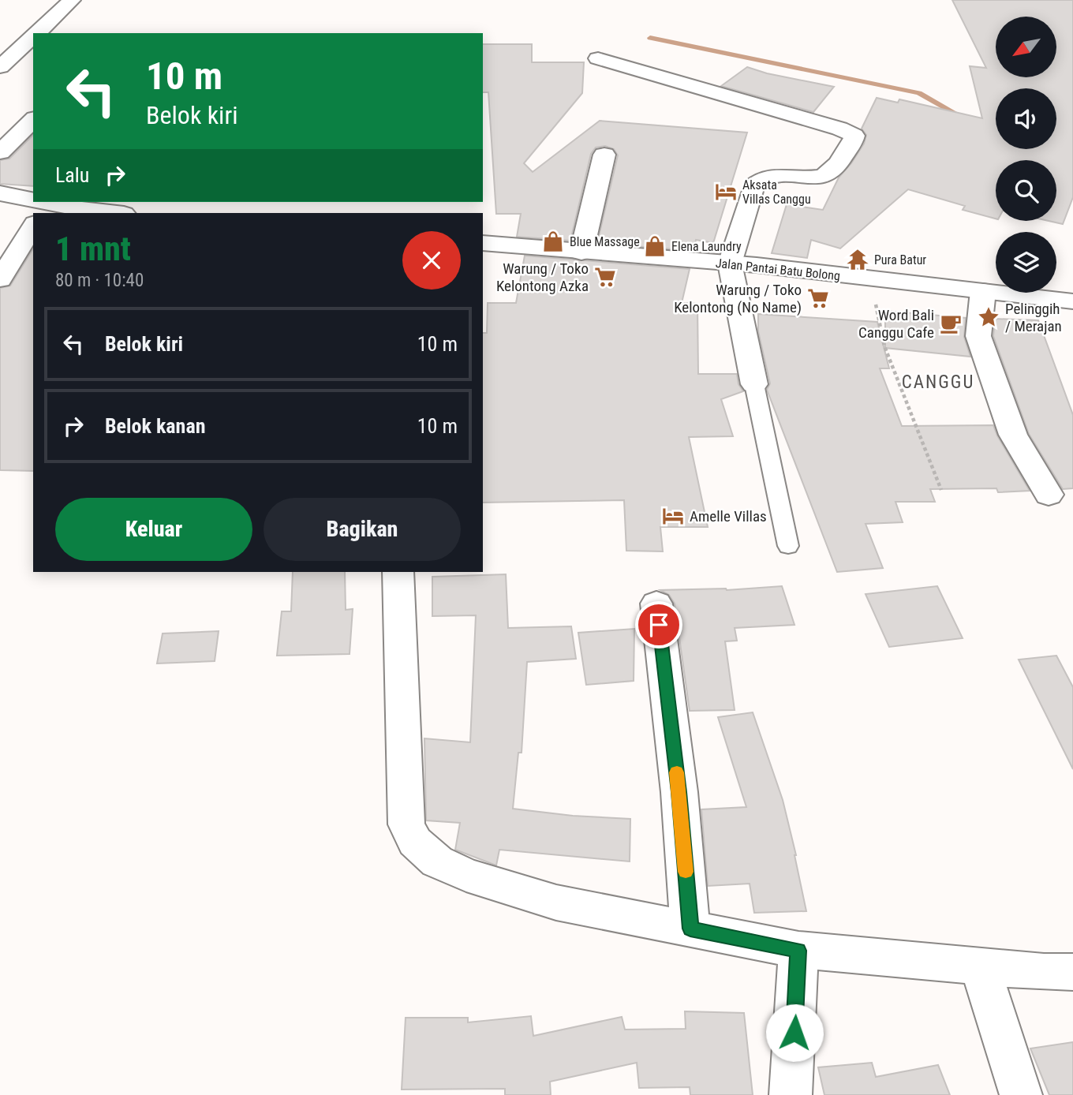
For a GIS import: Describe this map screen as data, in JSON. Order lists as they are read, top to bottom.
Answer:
{
  "streets": {
    "street": ["Jalan Pantai Batu Bolong"]
  },
  "districts": ["CANGGU"],
  "places": {
    "hotel": ["Aksata Villas Canggu", "Amelle Villas"],
    "shop": ["Blue Massage", "Elena Laundry"],
    "temple": ["Pura Batur"],
    "supermarket": ["Warung / Toko Kelontong Azka", "Warung / Toko Kelontong (No Name)"],
    "place": ["Pelinggih / Merajan"],
    "cafe": ["Word Bali Canggu Cafe"]
  },
  "north": "bottom left",
  "page": {
    "turn": ["10 m", "Belok kiri"],
    "then": "Lalu",
    "heading": ["1 mnt", "80 m · 10:40"],
    "list": [
      {
        "name": "Belok kiri",
        "value": "10 m"
      },
      {
        "name": "Belok kanan",
        "value": "10 m"
      }
    ],
    "buttons": ["Keluar", "Bagikan"]
  }
}
